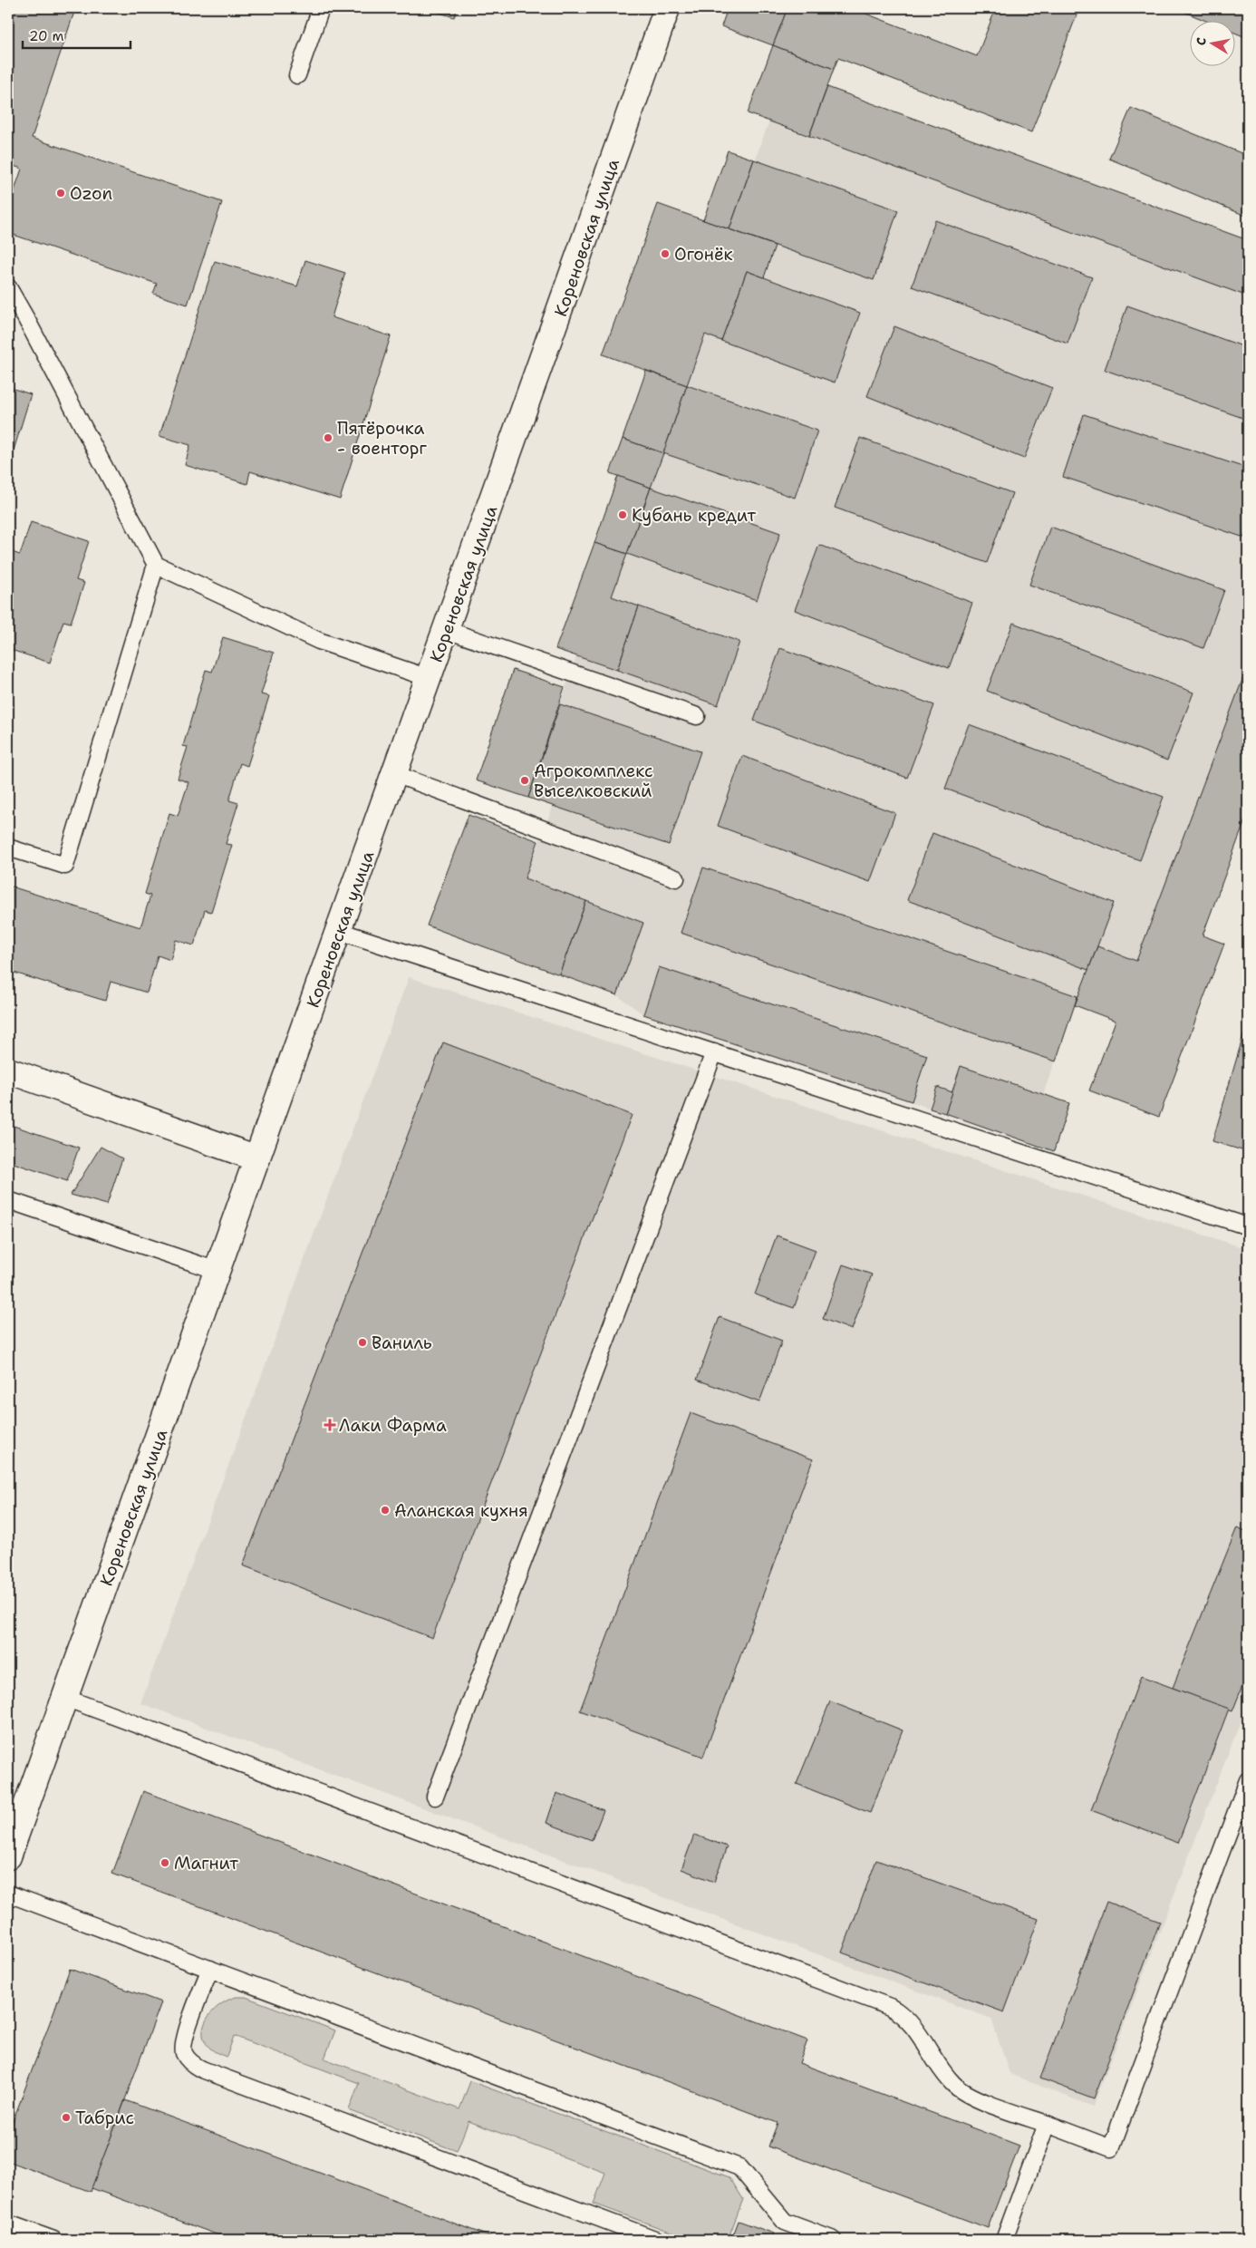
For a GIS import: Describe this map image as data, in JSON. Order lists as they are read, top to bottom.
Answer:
{
  "streets": {
    "street": ["Кореновская улица"]
  },
  "places": {
    "other": [
      "Ozon",
      "Огонёк",
      "Пятёрочка - военторг",
      "Кубань кредит",
      "Агрокомплекс Выселковский",
      "Ваниль",
      "Аланская кухня",
      "Магнит",
      "Табрис"
    ],
    "health": ["Лаки Фарма"]
  },
  "scale_bar": "20 m",
  "north": "left"
}
